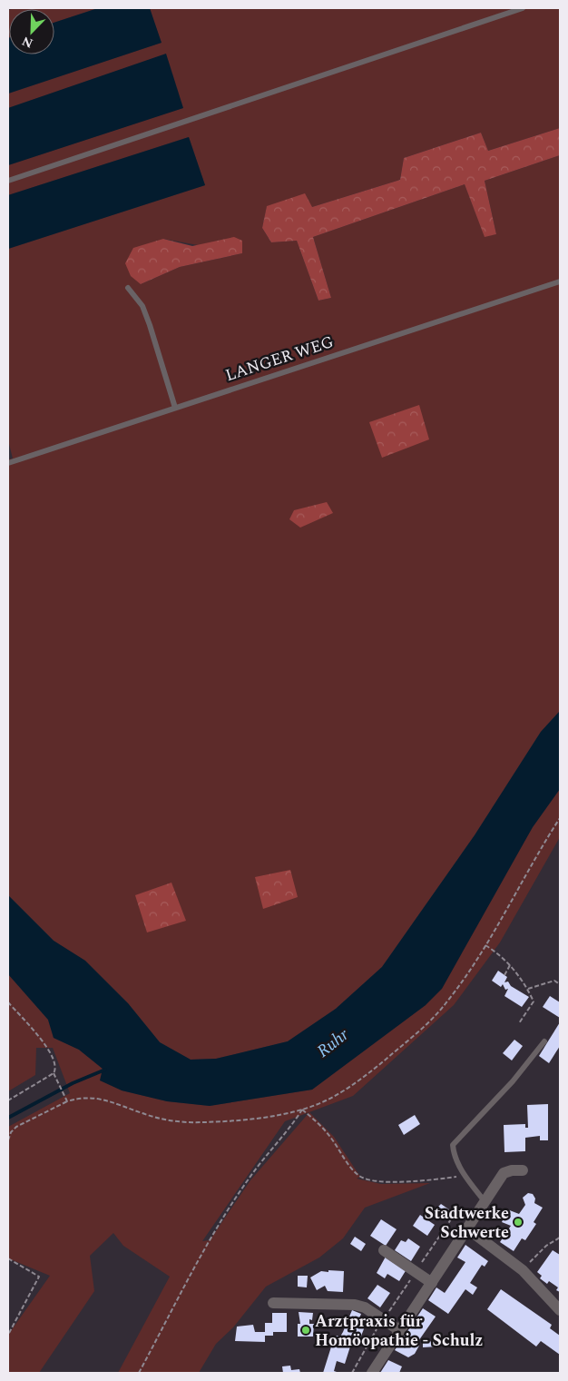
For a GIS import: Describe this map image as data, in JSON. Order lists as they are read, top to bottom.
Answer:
{
  "streets": {
    "lane": ["LANGER WEG"]
  },
  "water": ["Ruhr"],
  "places": ["Stadtwerke Schwerte", "Arztpraxis für Homöopathie - Schulz"],
  "north": "bottom left"
}
